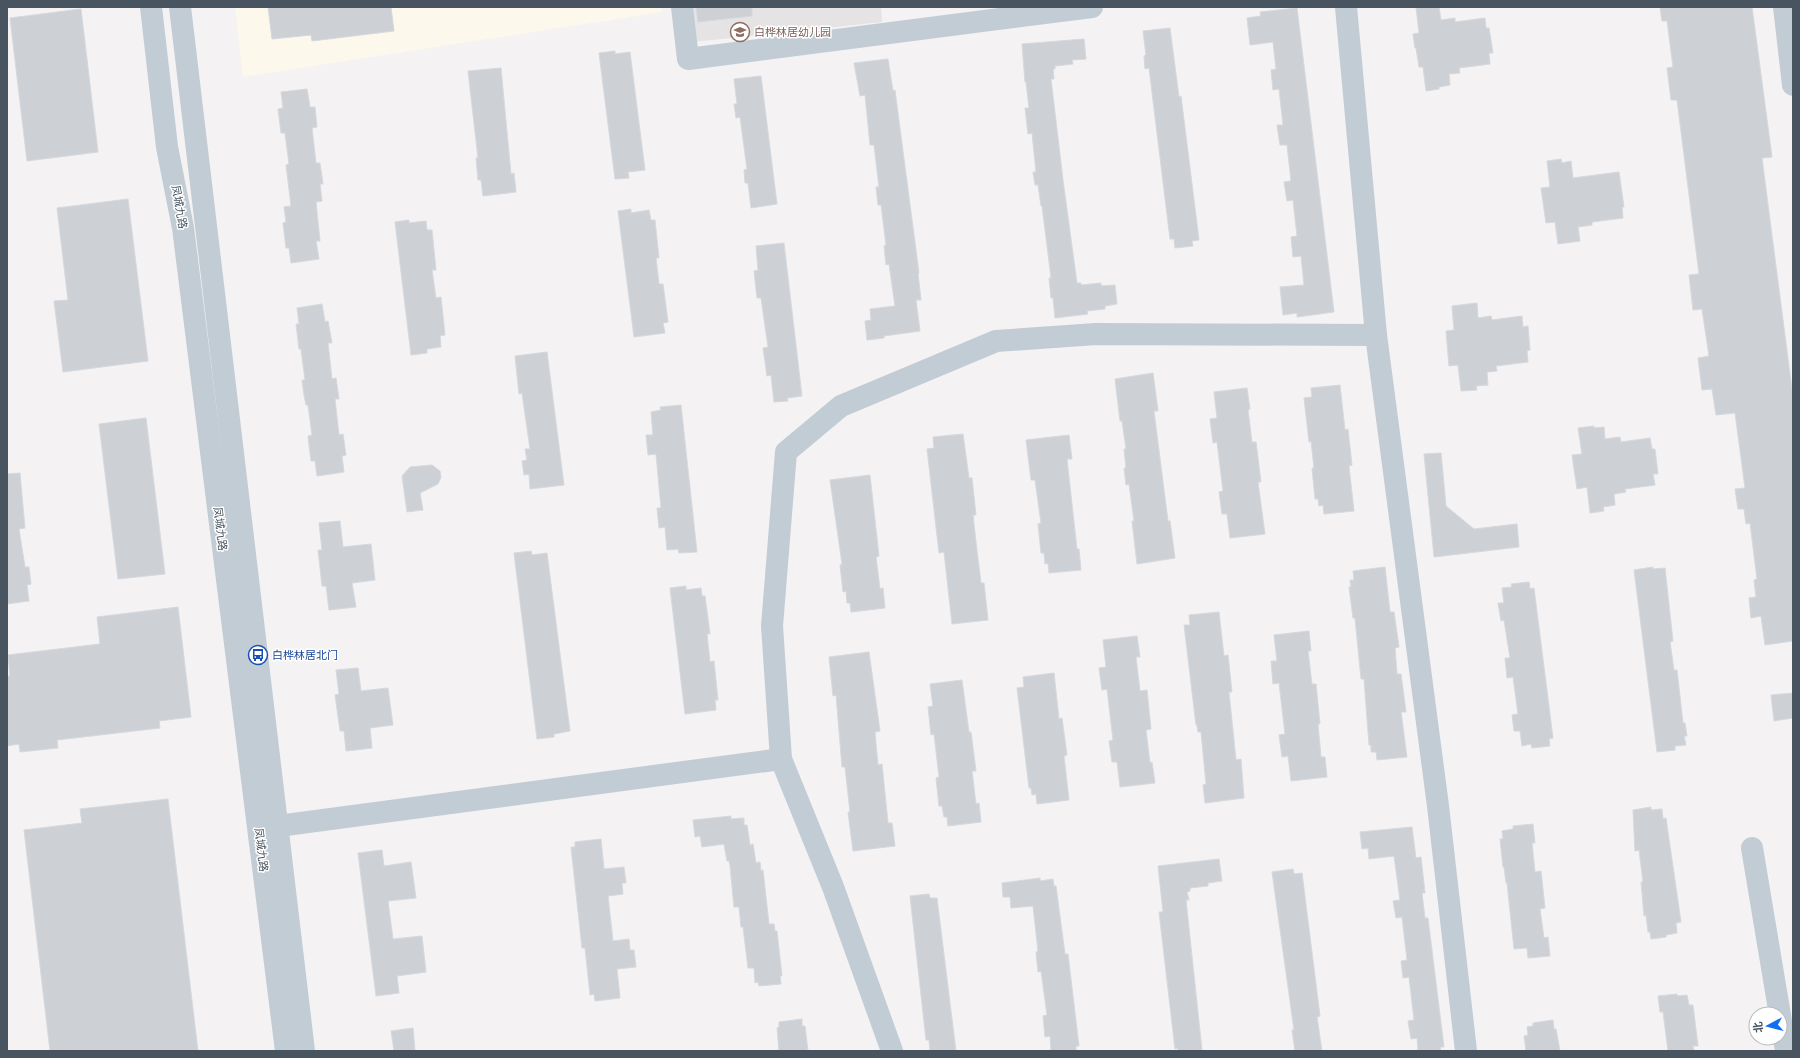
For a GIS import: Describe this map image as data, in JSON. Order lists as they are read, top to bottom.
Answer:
{
  "streets": {
    "street": ["凤城九路"]
  },
  "places": {
    "school or university": ["白桦林居幼儿园"],
    "bus stop": ["白桦林居北门"]
  },
  "north": "left"
}
